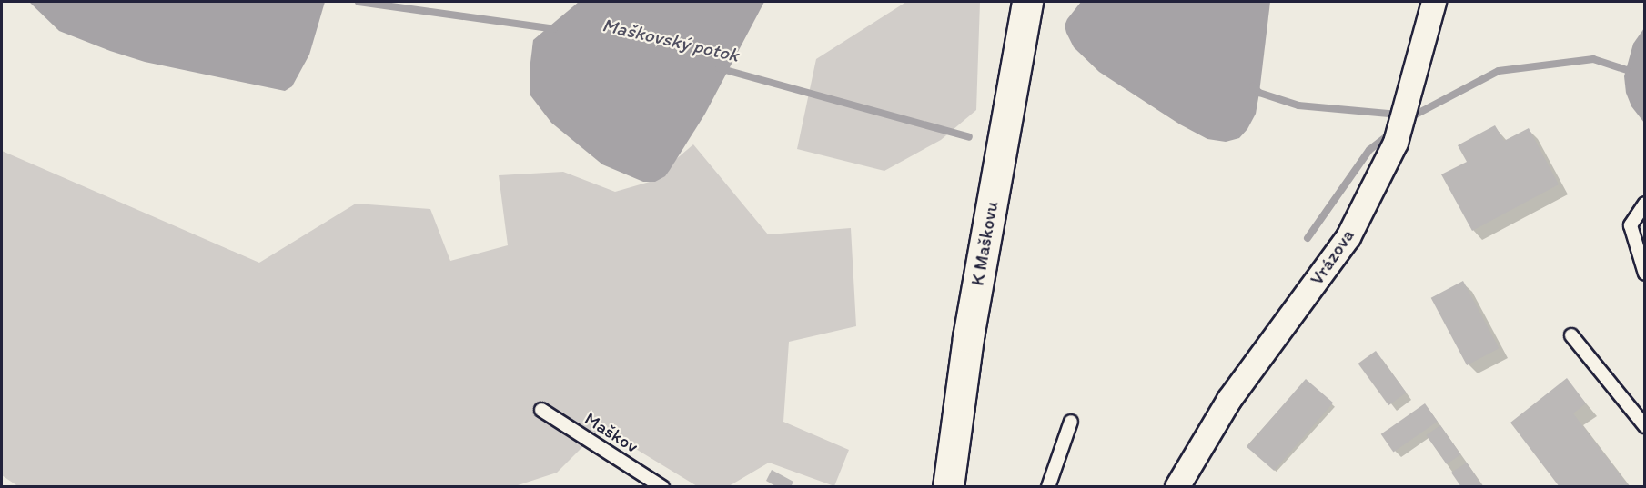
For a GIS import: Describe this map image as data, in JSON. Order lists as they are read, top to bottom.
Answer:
{
  "streets": {
    "main road": ["K Maškovu"],
    "street": ["Vrázova"],
    "lane": ["Maškov"]
  },
  "water": ["Maškovský potok"]
}
